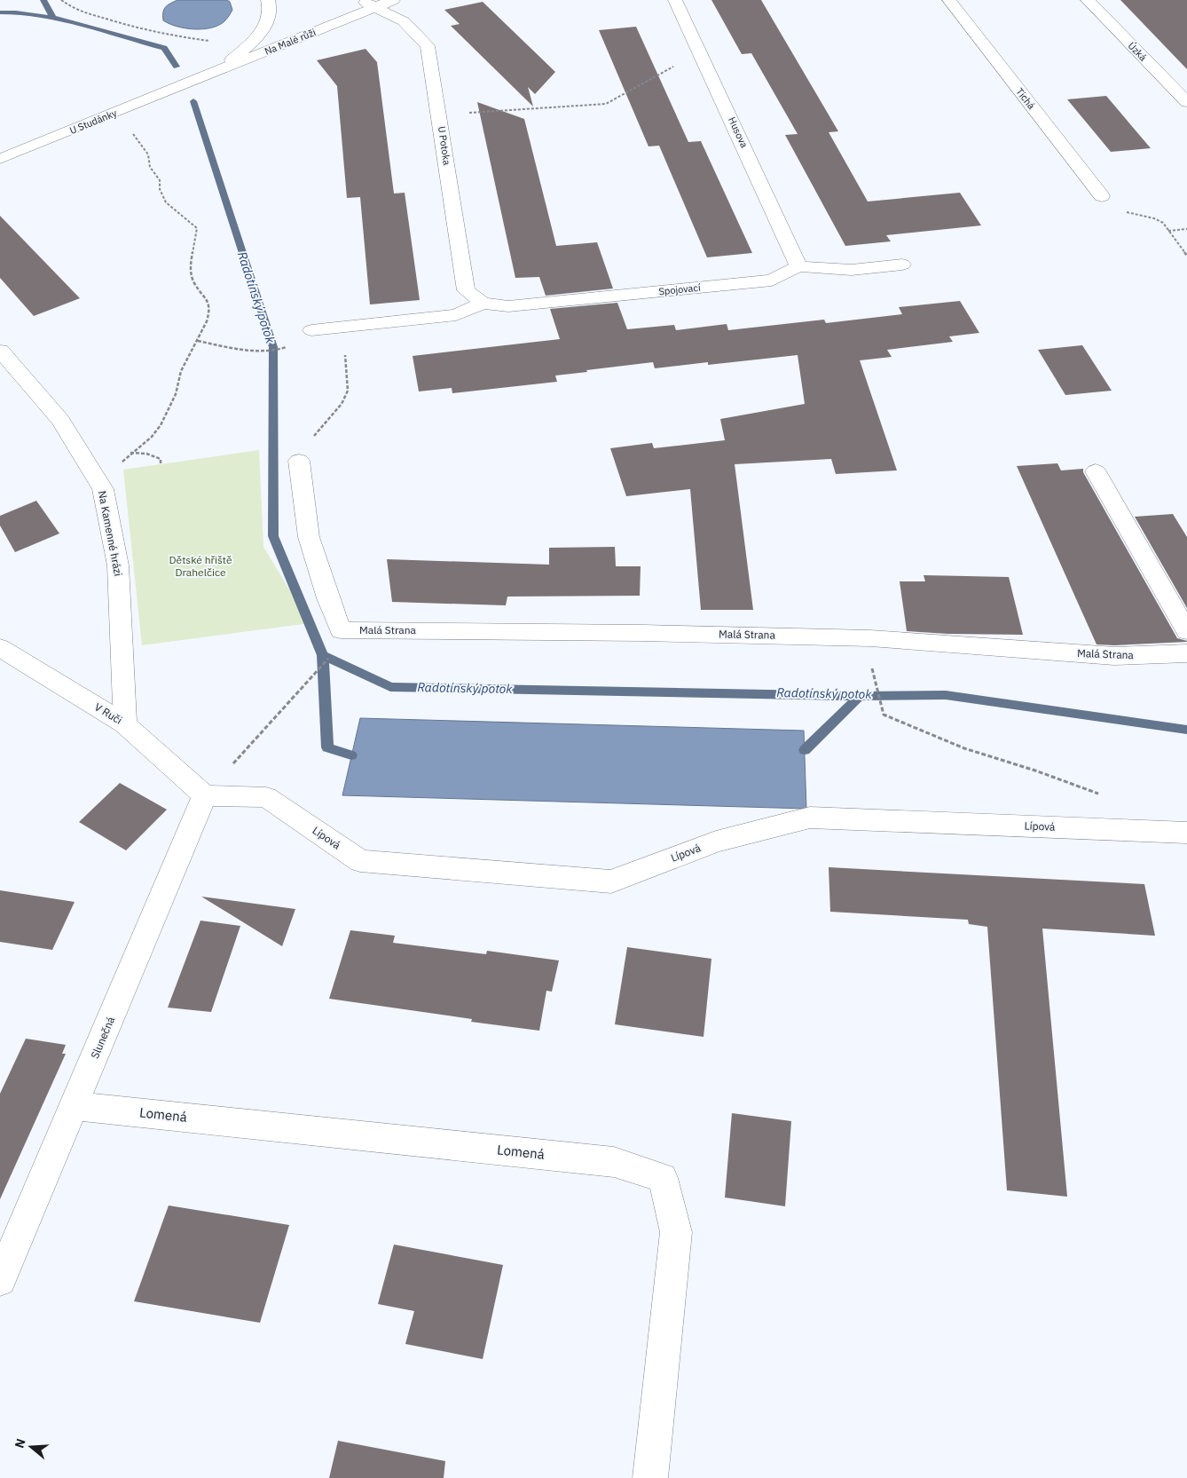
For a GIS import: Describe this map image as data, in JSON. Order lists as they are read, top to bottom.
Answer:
{
  "streets": {
    "street": [
      "Na Malé růži",
      "Úzká",
      "Tichá",
      "U Studánky",
      "Husova",
      "U Potoka",
      "Spojovací",
      "Na Kamenné hrázi",
      "Malá Strana",
      "V Ruči",
      "Lípová",
      "Slunečná",
      "Lomená"
    ]
  },
  "crossings": [
    ["Na Malé růži", "U Studánky"],
    ["Na Malé růži", "U Potoka"],
    ["Husova", "Spojovací"],
    ["U Potoka", "Spojovací"],
    ["Na Kamenné hrázi", "V Ruči"],
    ["V Ruči", "Lípová"],
    ["V Ruči", "Slunečná"],
    ["Lípová", "Slunečná"],
    ["Slunečná", "Lomená"]
  ],
  "water": ["Radotínský potok"],
  "parks": ["Dětské hřiště Drahelčice"],
  "north": "left"
}
